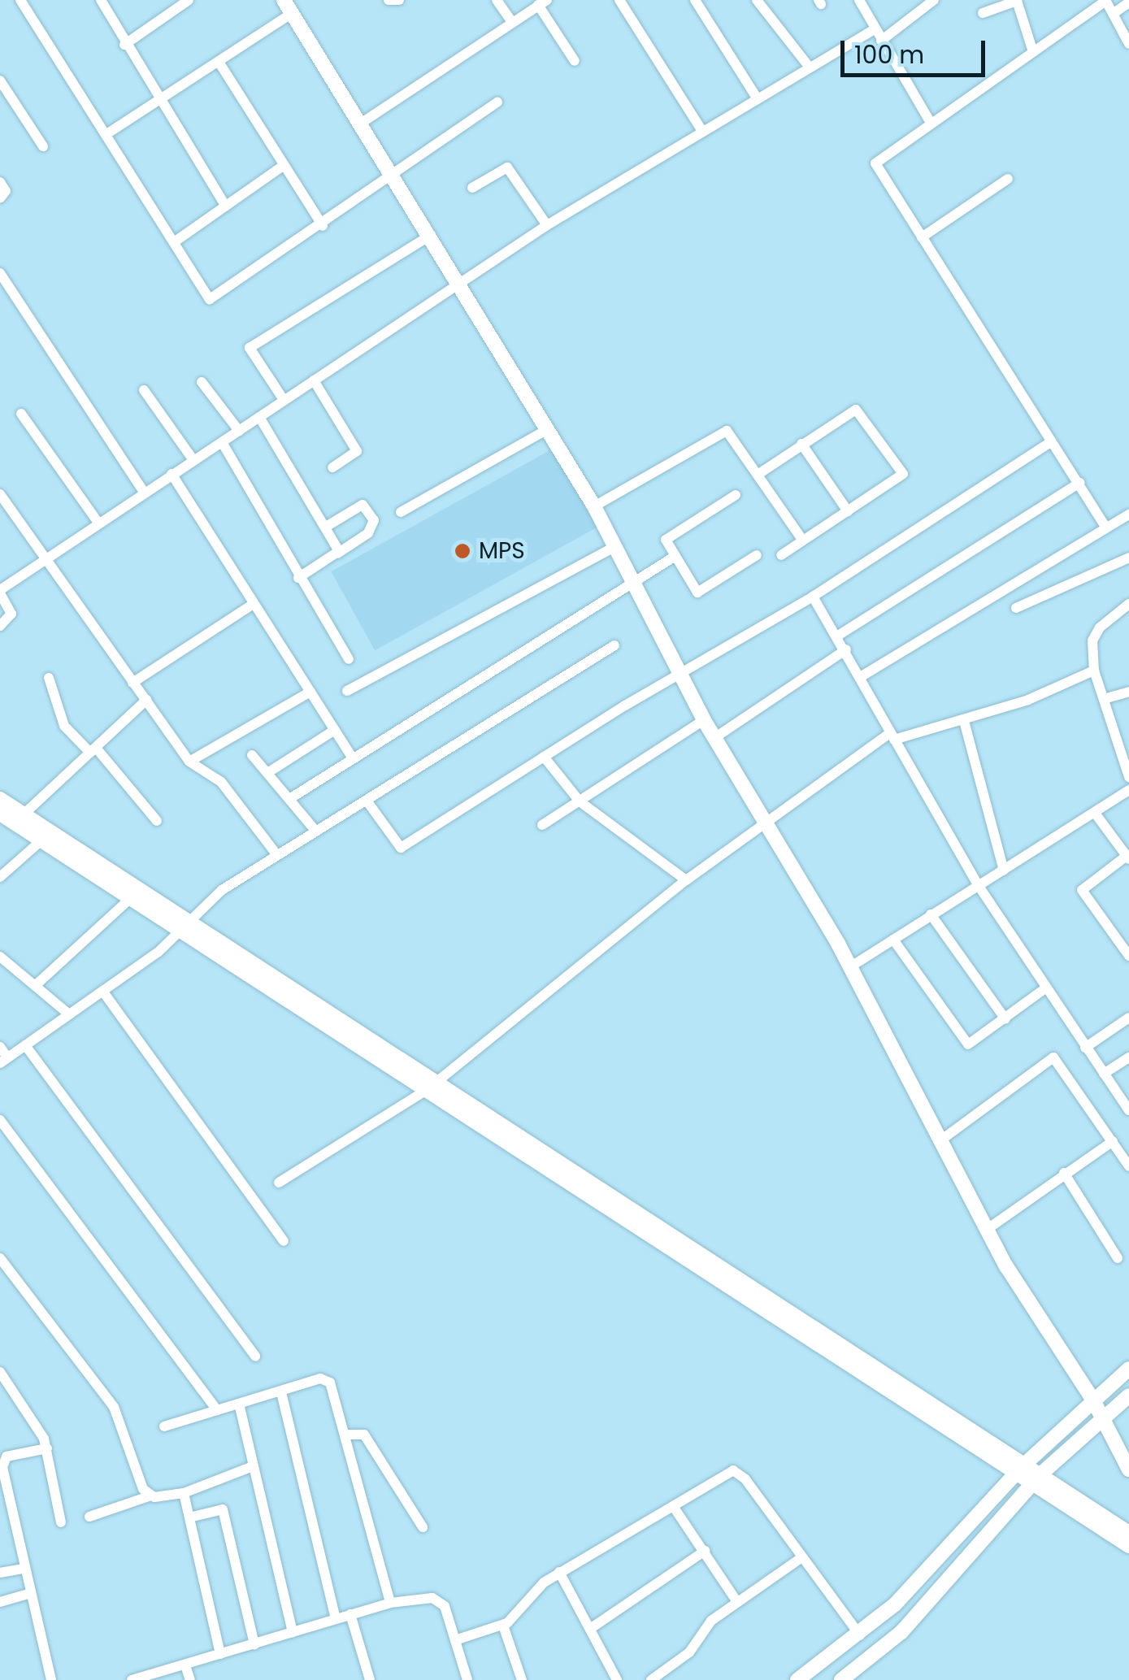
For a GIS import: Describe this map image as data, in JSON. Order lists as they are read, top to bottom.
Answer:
{
  "places": ["MPS"],
  "scale_bar": "100 m"
}
